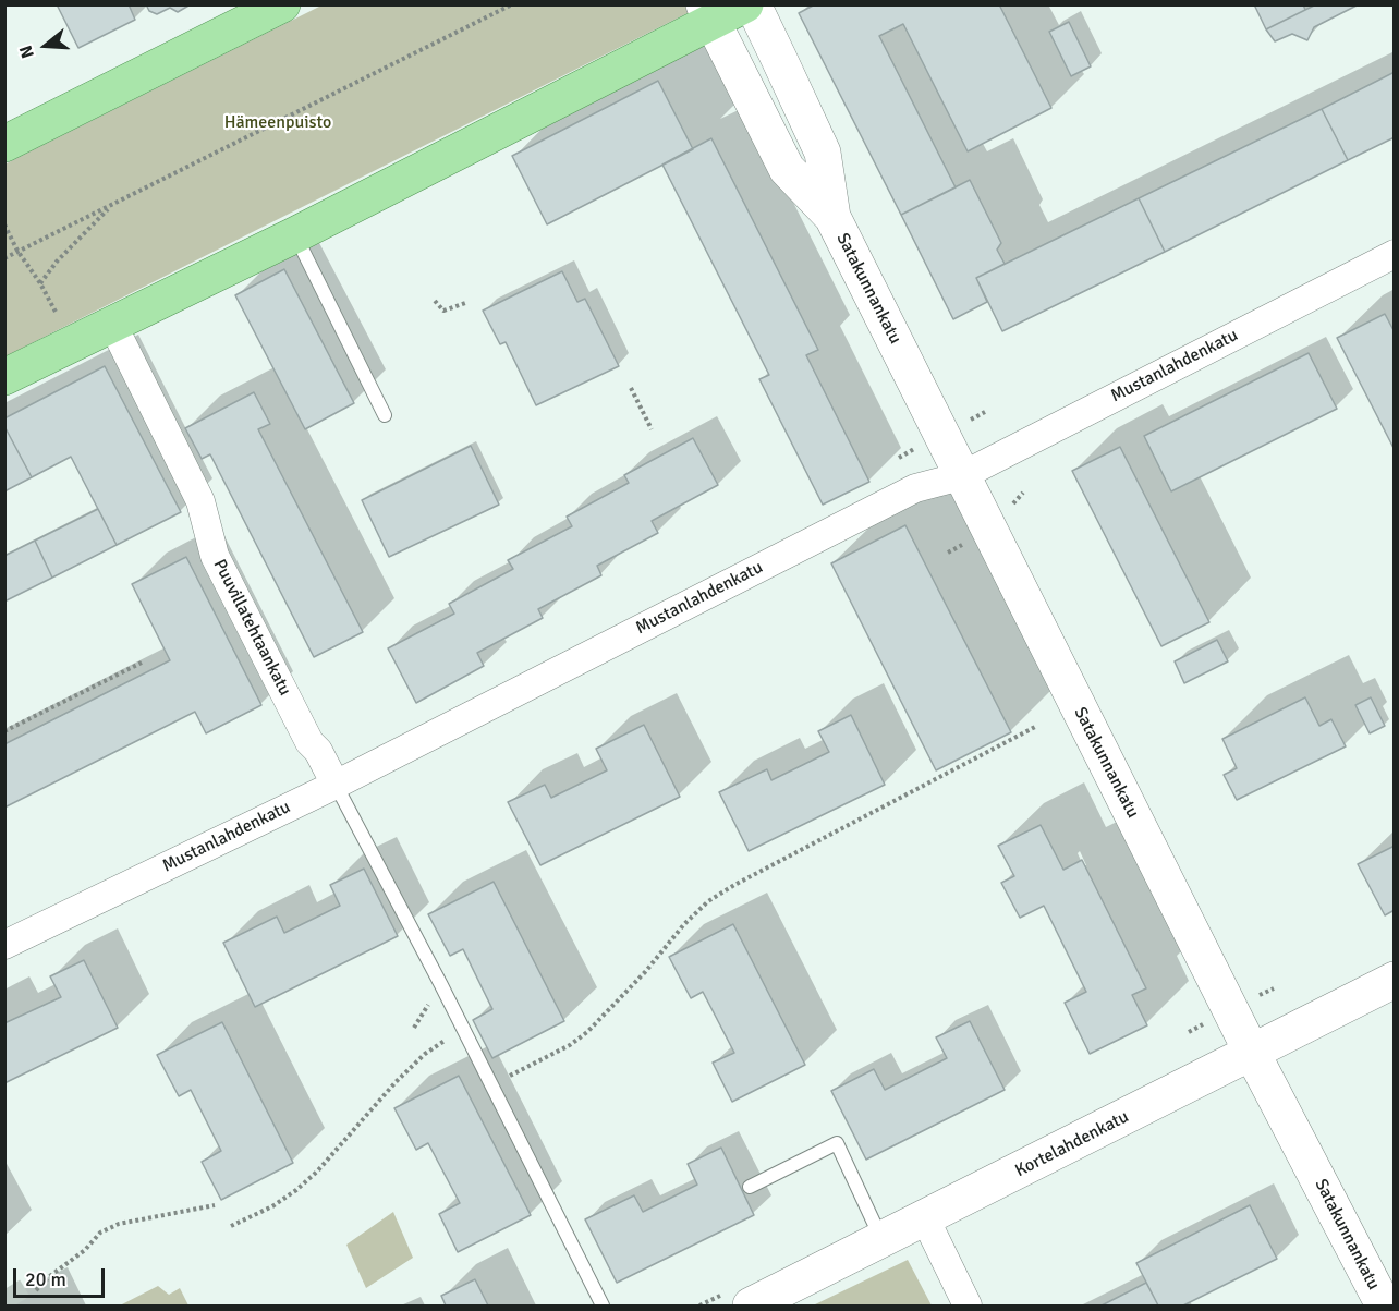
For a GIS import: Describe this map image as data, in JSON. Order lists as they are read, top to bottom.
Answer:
{
  "streets": {
    "street": [
      "Satakunnankatu",
      "Mustanlahdenkatu",
      "Puuvillatehtaankatu",
      "Kortelahdenkatu"
    ]
  },
  "crossings": [
    ["Satakunnankatu", "Mustanlahdenkatu"],
    ["Satakunnankatu", "Kortelahdenkatu"],
    ["Mustanlahdenkatu", "Puuvillatehtaankatu"]
  ],
  "parks": ["Hämeenpuisto"],
  "scale_bar": "20 m",
  "north": "left"
}
